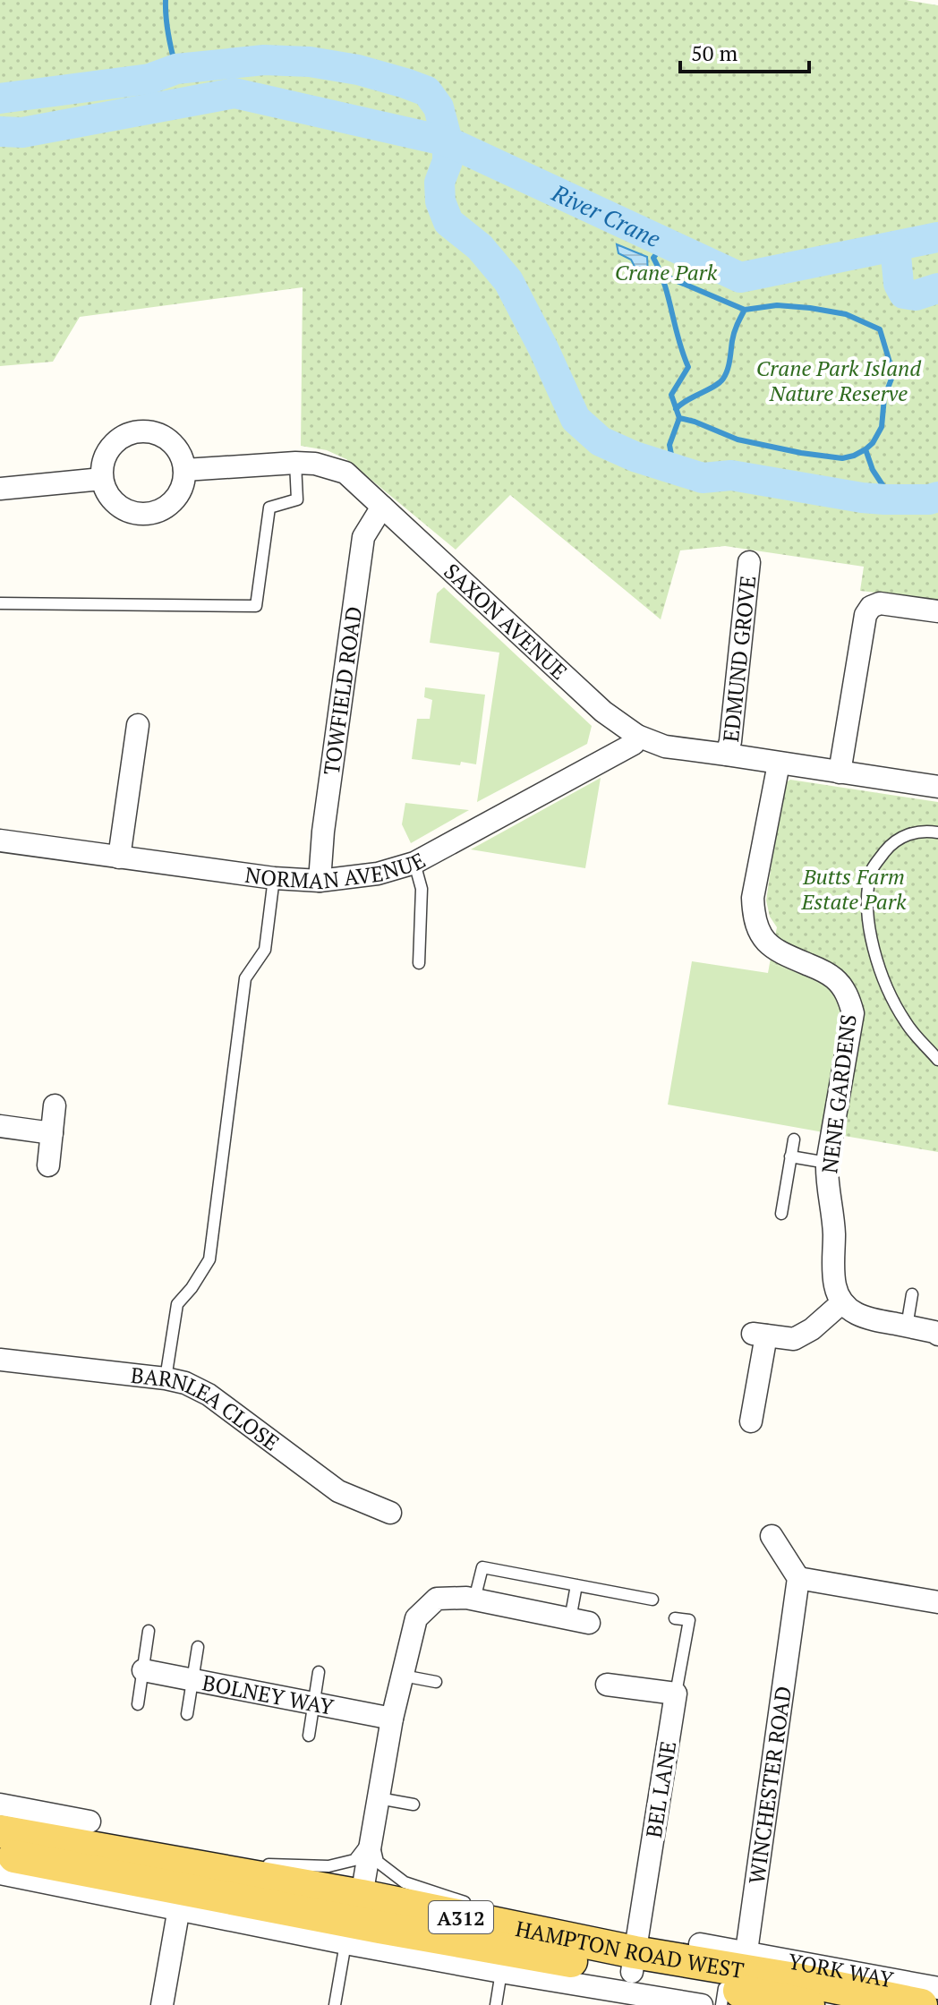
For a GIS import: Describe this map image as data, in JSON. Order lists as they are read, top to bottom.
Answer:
{
  "streets": {
    "main road": ["A312", "HAMPTON ROAD WEST"],
    "street": [
      "SAXON AVENUE",
      "EDMUND GROVE",
      "TOWFIELD ROAD",
      "NORMAN AVENUE",
      "NENE GARDENS",
      "BARNLEA CLOSE",
      "BOLNEY WAY",
      "WINCHESTER ROAD",
      "BEL LANE",
      "YORK WAY"
    ]
  },
  "crossings": [
    ["SAXON AVENUE", "EDMUND GROVE"],
    ["SAXON AVENUE", "TOWFIELD ROAD"],
    ["SAXON AVENUE", "NORMAN AVENUE"],
    ["SAXON AVENUE", "NENE GARDENS"],
    ["TOWFIELD ROAD", "NORMAN AVENUE"],
    ["WINCHESTER ROAD", "HAMPTON ROAD WEST"],
    ["WINCHESTER ROAD", "YORK WAY"],
    ["BEL LANE", "HAMPTON ROAD WEST"],
    ["HAMPTON ROAD WEST", "YORK WAY"]
  ],
  "water": ["River Crane"],
  "parks": ["Crane Park", "Crane Park Island Nature Reserve", "Butts Farm Estate Park"],
  "scale_bar": "50 m"
}
